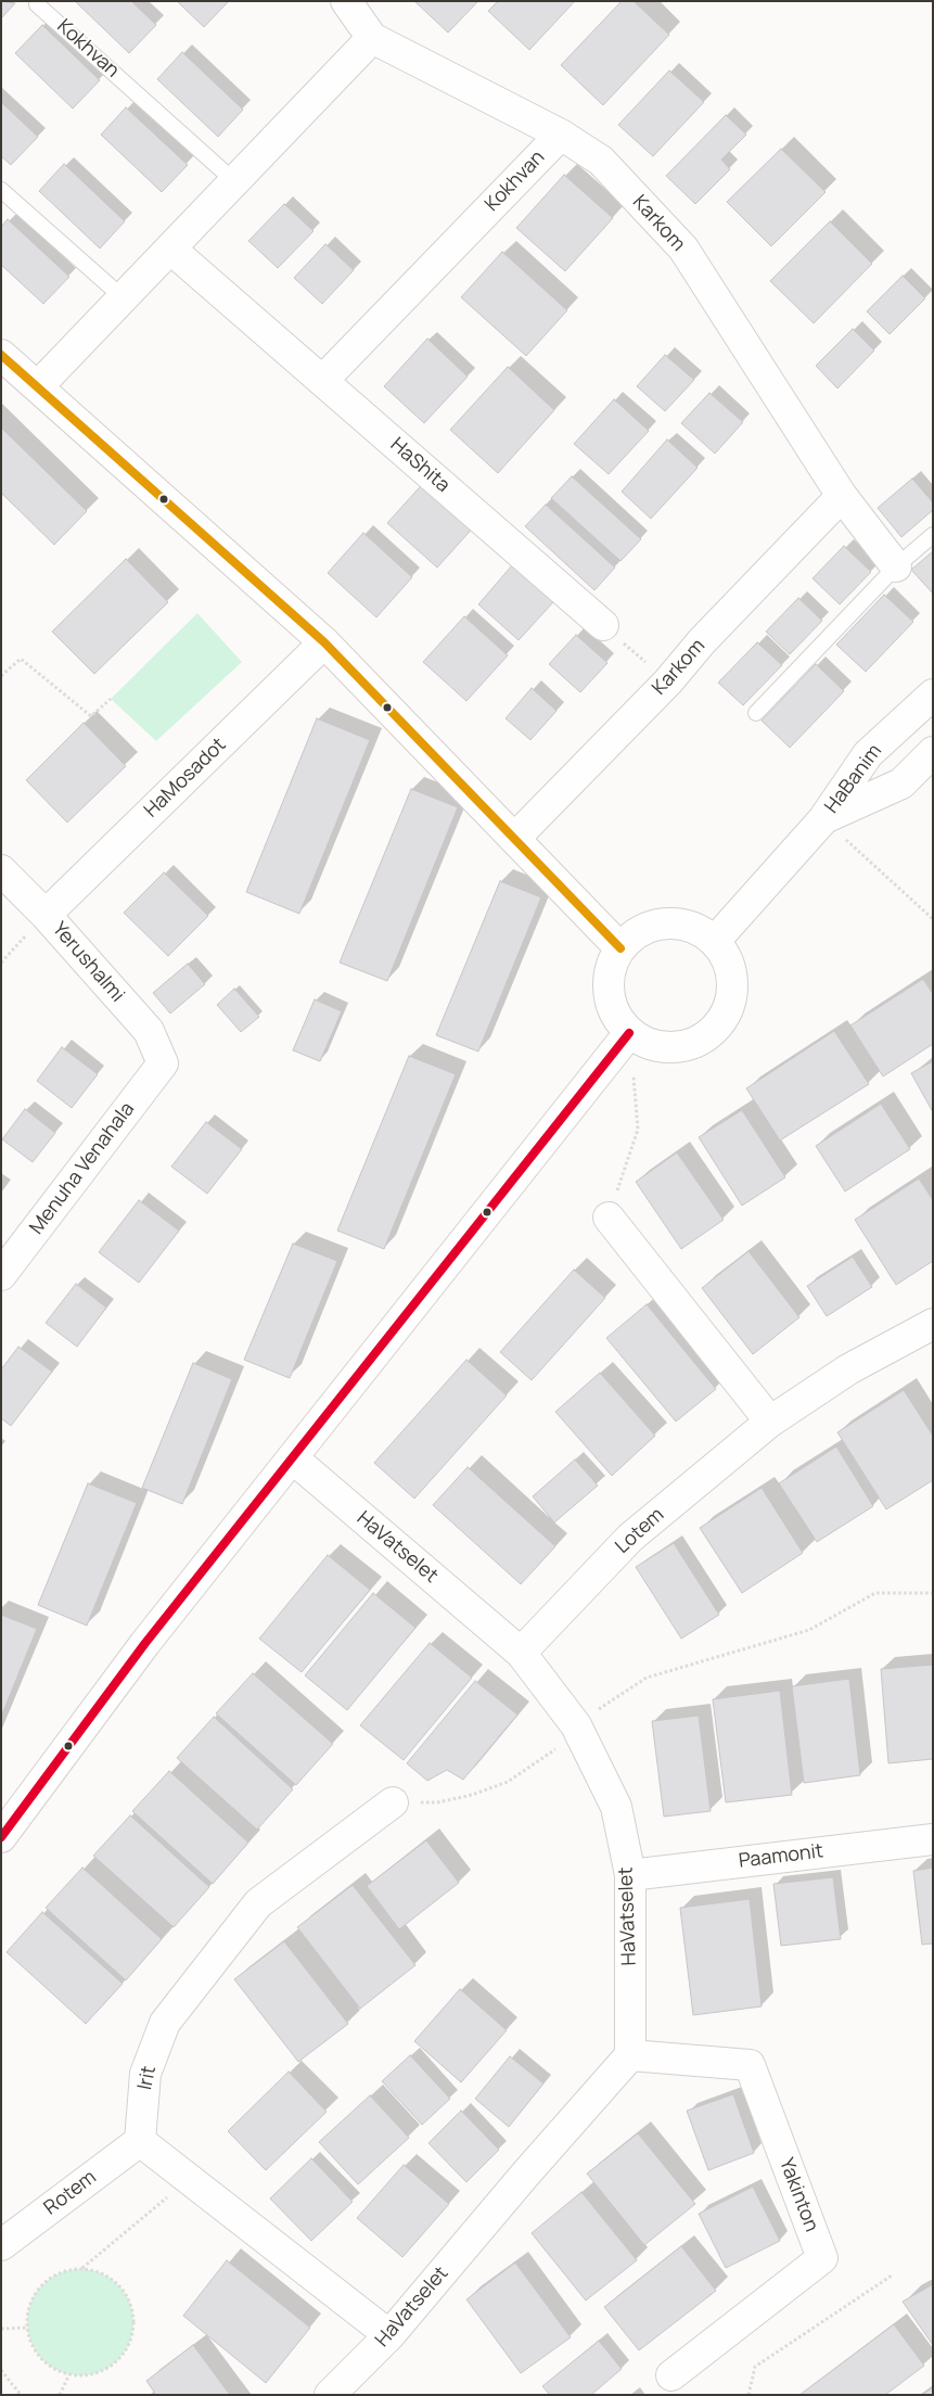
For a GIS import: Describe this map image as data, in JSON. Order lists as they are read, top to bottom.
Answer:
{
  "streets": {
    "street": [
      "Kokhvan",
      "Karkom",
      "HaShita",
      "HaMosadot",
      "HaBanim",
      "Yerushalmi",
      "Menuha Venahala",
      "Lotem",
      "HaVatselet",
      "Paamonit",
      "Irit",
      "Rotem",
      "Yakinton"
    ]
  },
  "crossings": [
    ["Kokhvan", "Karkom"],
    ["Kokhvan", "HaShita"],
    ["HaMosadot", "Yerushalmi"],
    ["Yerushalmi", "Menuha Venahala"],
    ["Lotem", "HaVatselet"],
    ["HaVatselet", "Paamonit"],
    ["HaVatselet", "Yakinton"],
    ["Irit", "Rotem"]
  ]
}
